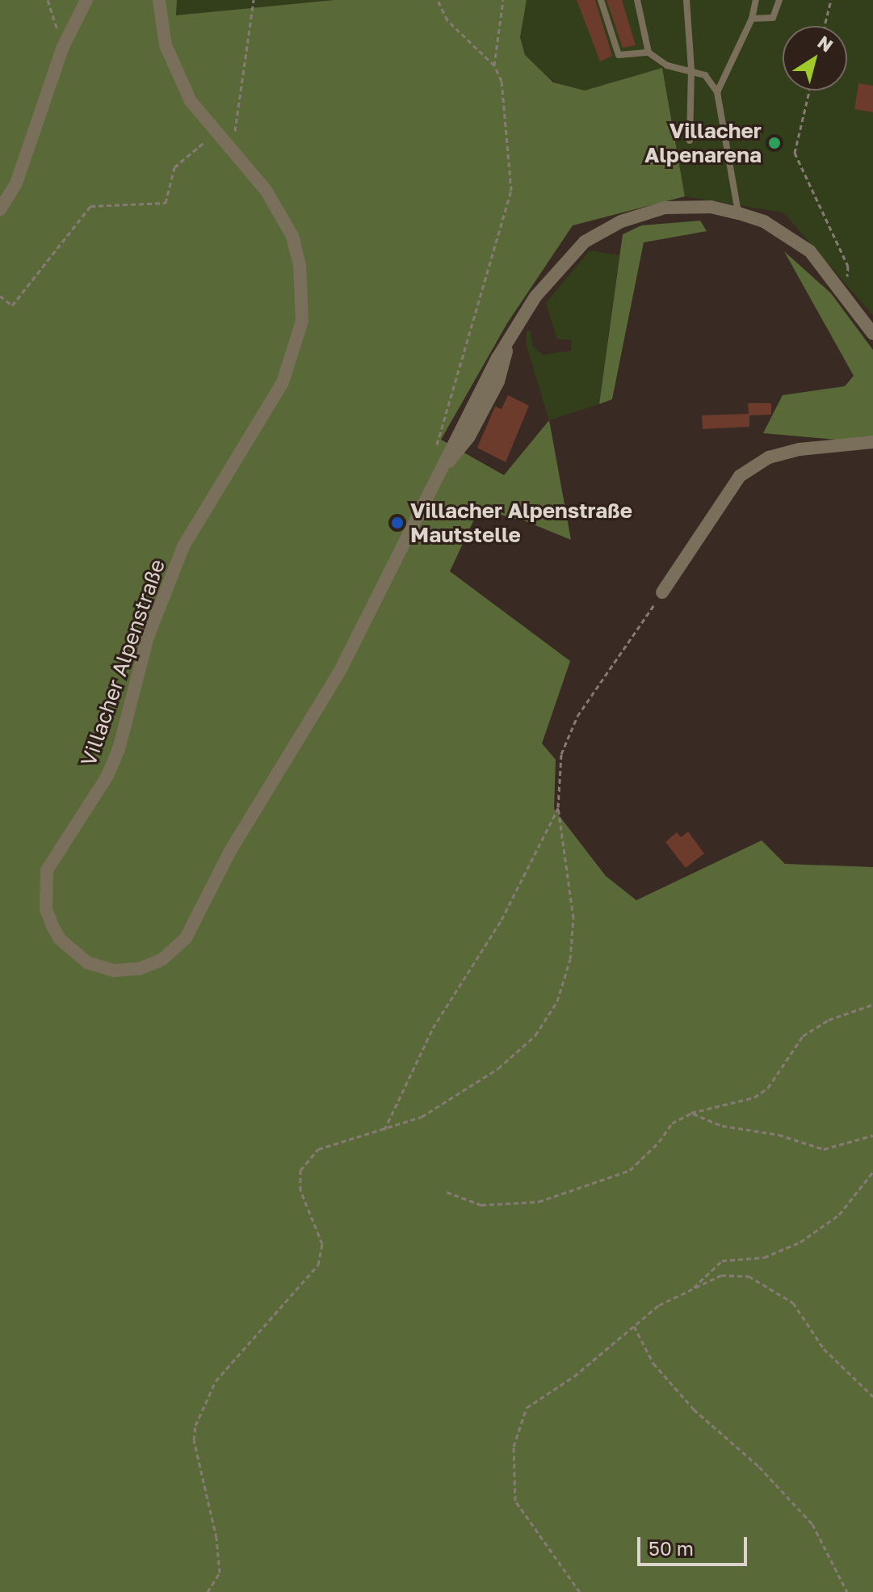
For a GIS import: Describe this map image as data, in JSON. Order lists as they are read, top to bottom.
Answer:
{
  "streets": {
    "street": ["Villacher Alpenstraße"]
  },
  "places": ["Villacher Alpenarena", "Villacher Alpenstraße Mautstelle"],
  "scale_bar": "50 m",
  "north": "top right"
}
